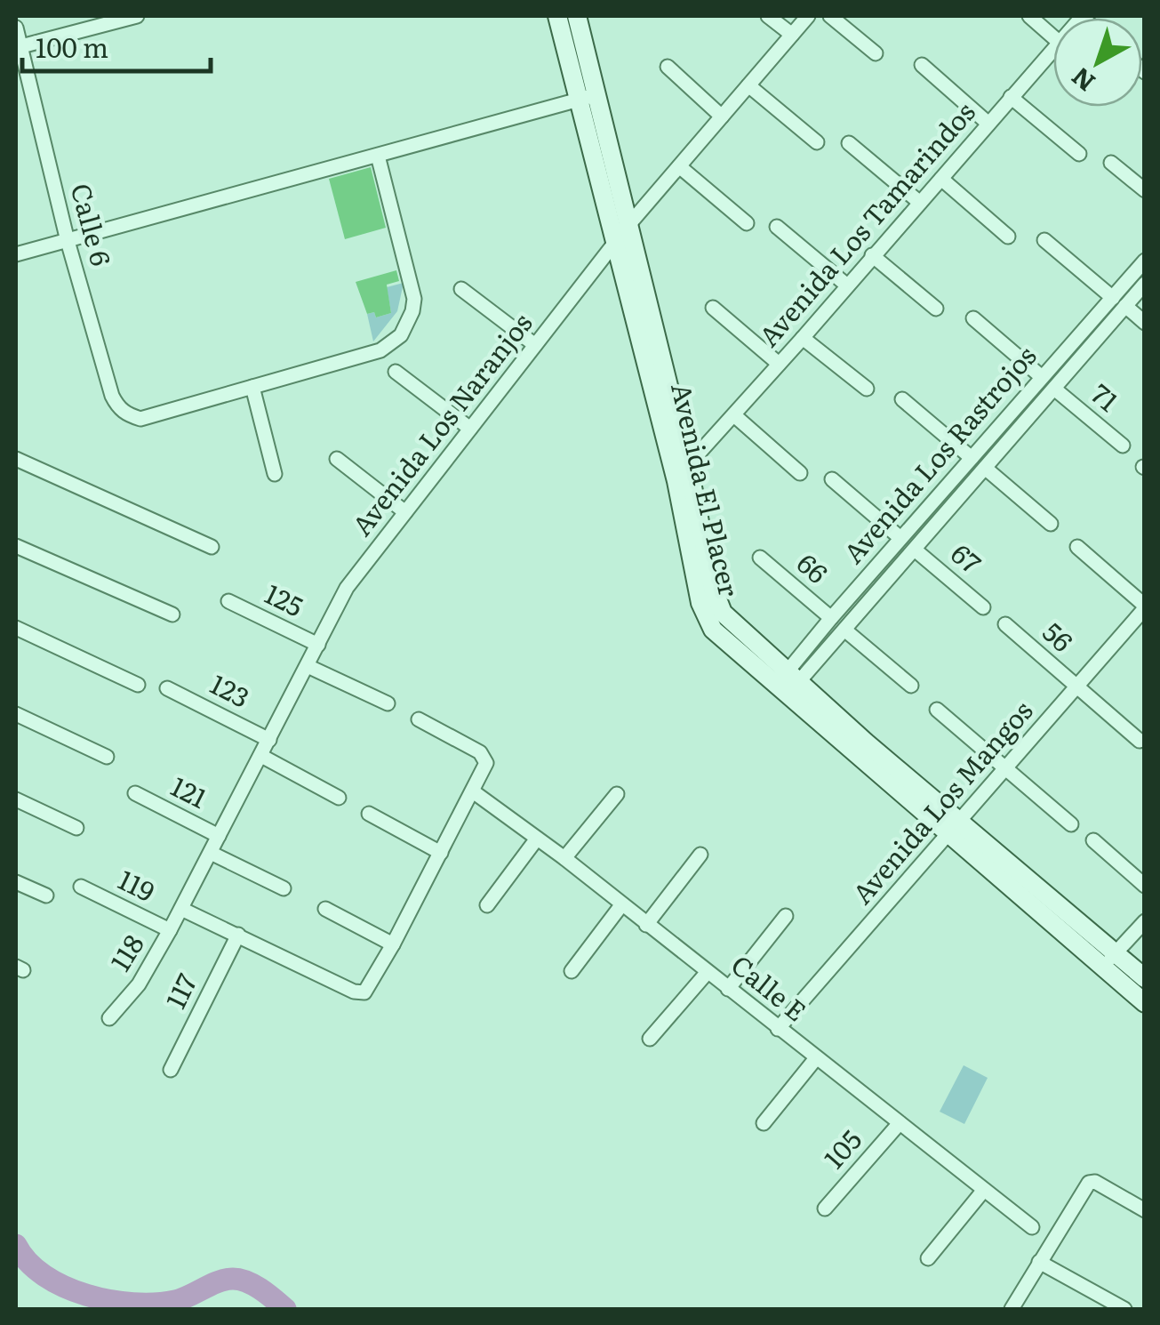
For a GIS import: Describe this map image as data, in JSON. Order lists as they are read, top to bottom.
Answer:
{
  "streets": {
    "street": [
      "Calle 6",
      "Avenida Los Tamarindos",
      "71",
      "Avenida Los Naranjos",
      "Avenida Los Rastrojos",
      "Avenida El Placer",
      "67",
      "66",
      "125",
      "56",
      "123",
      "121",
      "Avenida Los Mangos",
      "119",
      "118",
      "Calle E",
      "117",
      "105"
    ]
  },
  "crossings": [
    ["Avenida Los Tamarindos", "Avenida El Placer"],
    ["71", "Avenida Los Rastrojos"],
    ["Avenida Los Naranjos", "Avenida El Placer"],
    ["Avenida Los Naranjos", "125"],
    ["Avenida Los Naranjos", "123"],
    ["Avenida Los Naranjos", "121"],
    ["Avenida Los Naranjos", "118"],
    ["Avenida Los Rastrojos", "Avenida El Placer"],
    ["Avenida Los Rastrojos", "67"],
    ["Avenida Los Rastrojos", "66"],
    ["Avenida El Placer", "Avenida Los Mangos"],
    ["56", "Avenida Los Mangos"],
    ["Avenida Los Mangos", "Calle E"],
    ["119", "118"],
    ["Calle E", "105"]
  ],
  "scale_bar": "100 m",
  "north": "bottom left"
}
